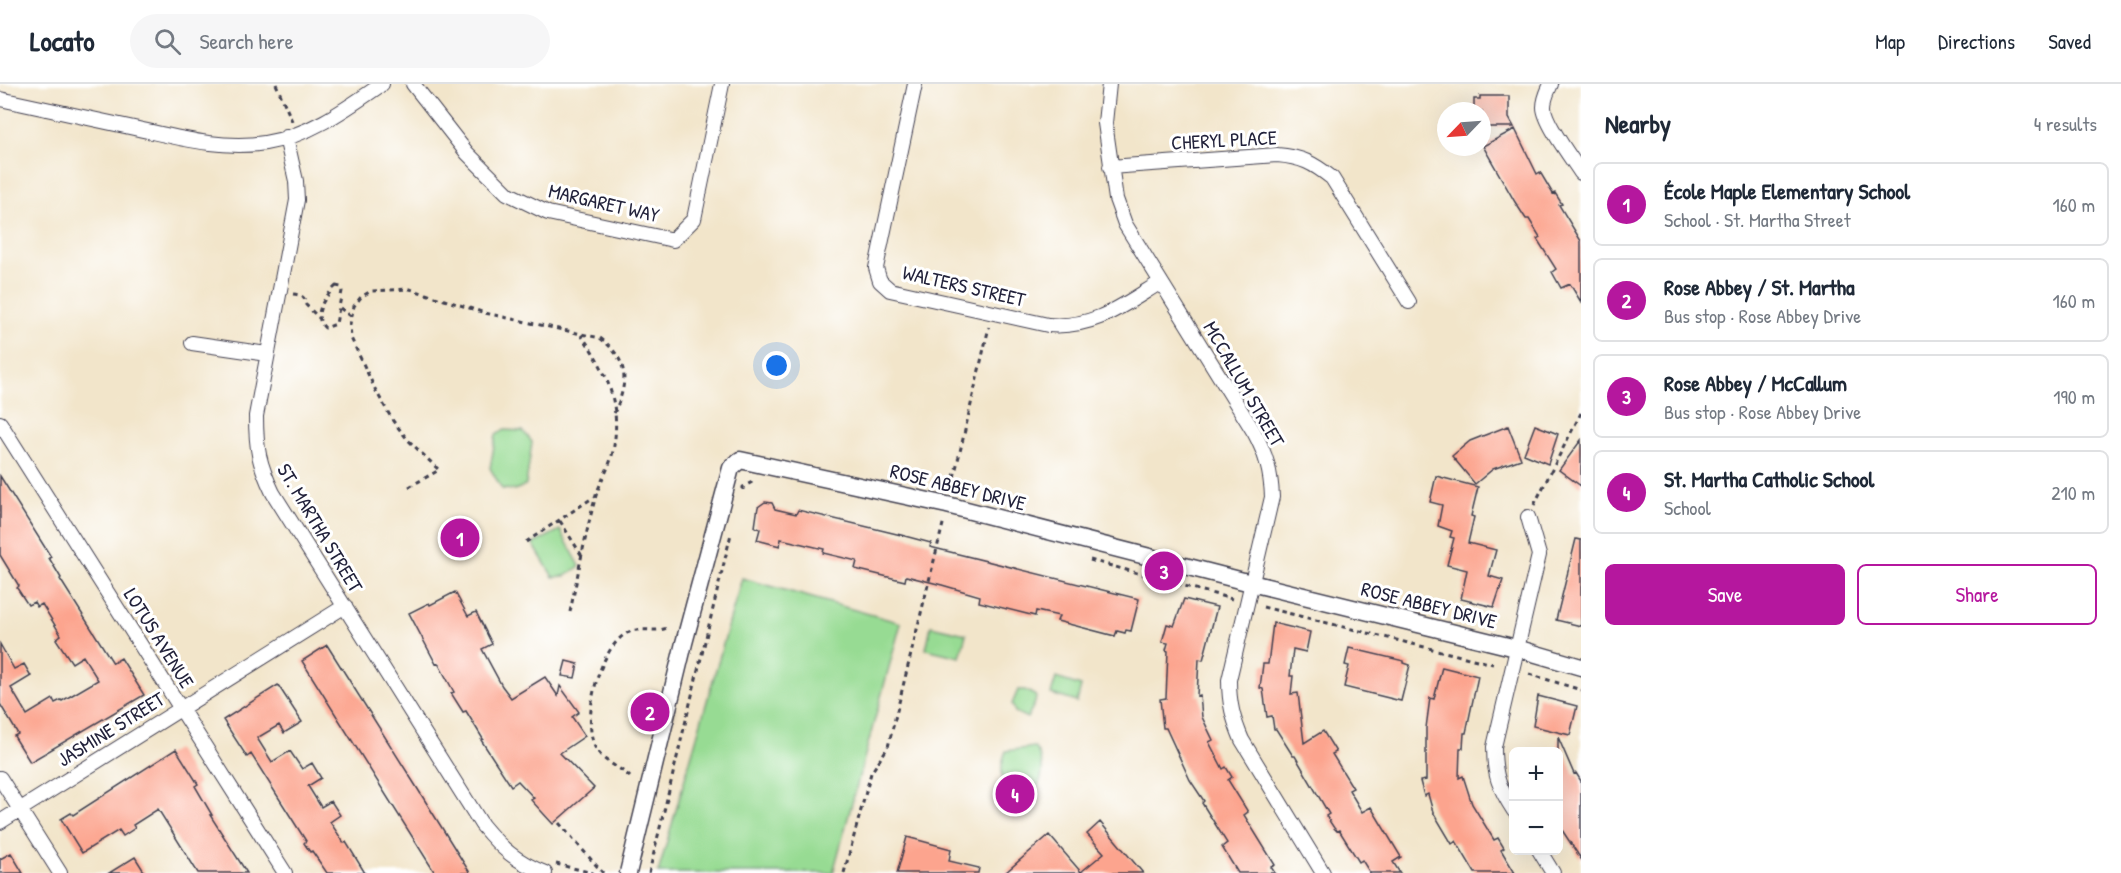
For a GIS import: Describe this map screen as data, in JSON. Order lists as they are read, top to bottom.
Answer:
{
  "streets": {
    "street": [
      "CHERYL PLACE",
      "MARGARET WAY",
      "WALTERS STREET",
      "MCCALLUM STREET",
      "ROSE ABBEY DRIVE",
      "ST. MARTHA STREET",
      "LOTUS AVENUE",
      "JASMINE STREET"
    ]
  },
  "crossings": [
    ["CHERYL PLACE", "MCCALLUM STREET"],
    ["WALTERS STREET", "MCCALLUM STREET"],
    ["MCCALLUM STREET", "ROSE ABBEY DRIVE"],
    ["ST. MARTHA STREET", "JASMINE STREET"],
    ["LOTUS AVENUE", "JASMINE STREET"]
  ],
  "north": "bottom left",
  "page": {
    "header": "Locato",
    "search": "Search here",
    "nav": ["Map", "Directions", "Saved"],
    "heading": ["Nearby", "4 results"],
    "list": [
      {
        "mark": "1",
        "name": "École Maple Elementary School",
        "note": "School · St. Martha Street",
        "value": "160 m"
      },
      {
        "mark": "2",
        "name": "Rose Abbey / St. Martha",
        "note": "Bus stop · Rose Abbey Drive",
        "value": "160 m"
      },
      {
        "mark": "3",
        "name": "Rose Abbey / McCallum",
        "note": "Bus stop · Rose Abbey Drive",
        "value": "190 m"
      },
      {
        "mark": "4",
        "name": "St. Martha Catholic School",
        "note": "School",
        "value": "210 m"
      }
    ],
    "pins": [
      "1",
      "3",
      "2",
      "4"
    ],
    "buttons": ["Save", "Share"],
    "map_buttons": ["+", "−"]
  }
}
